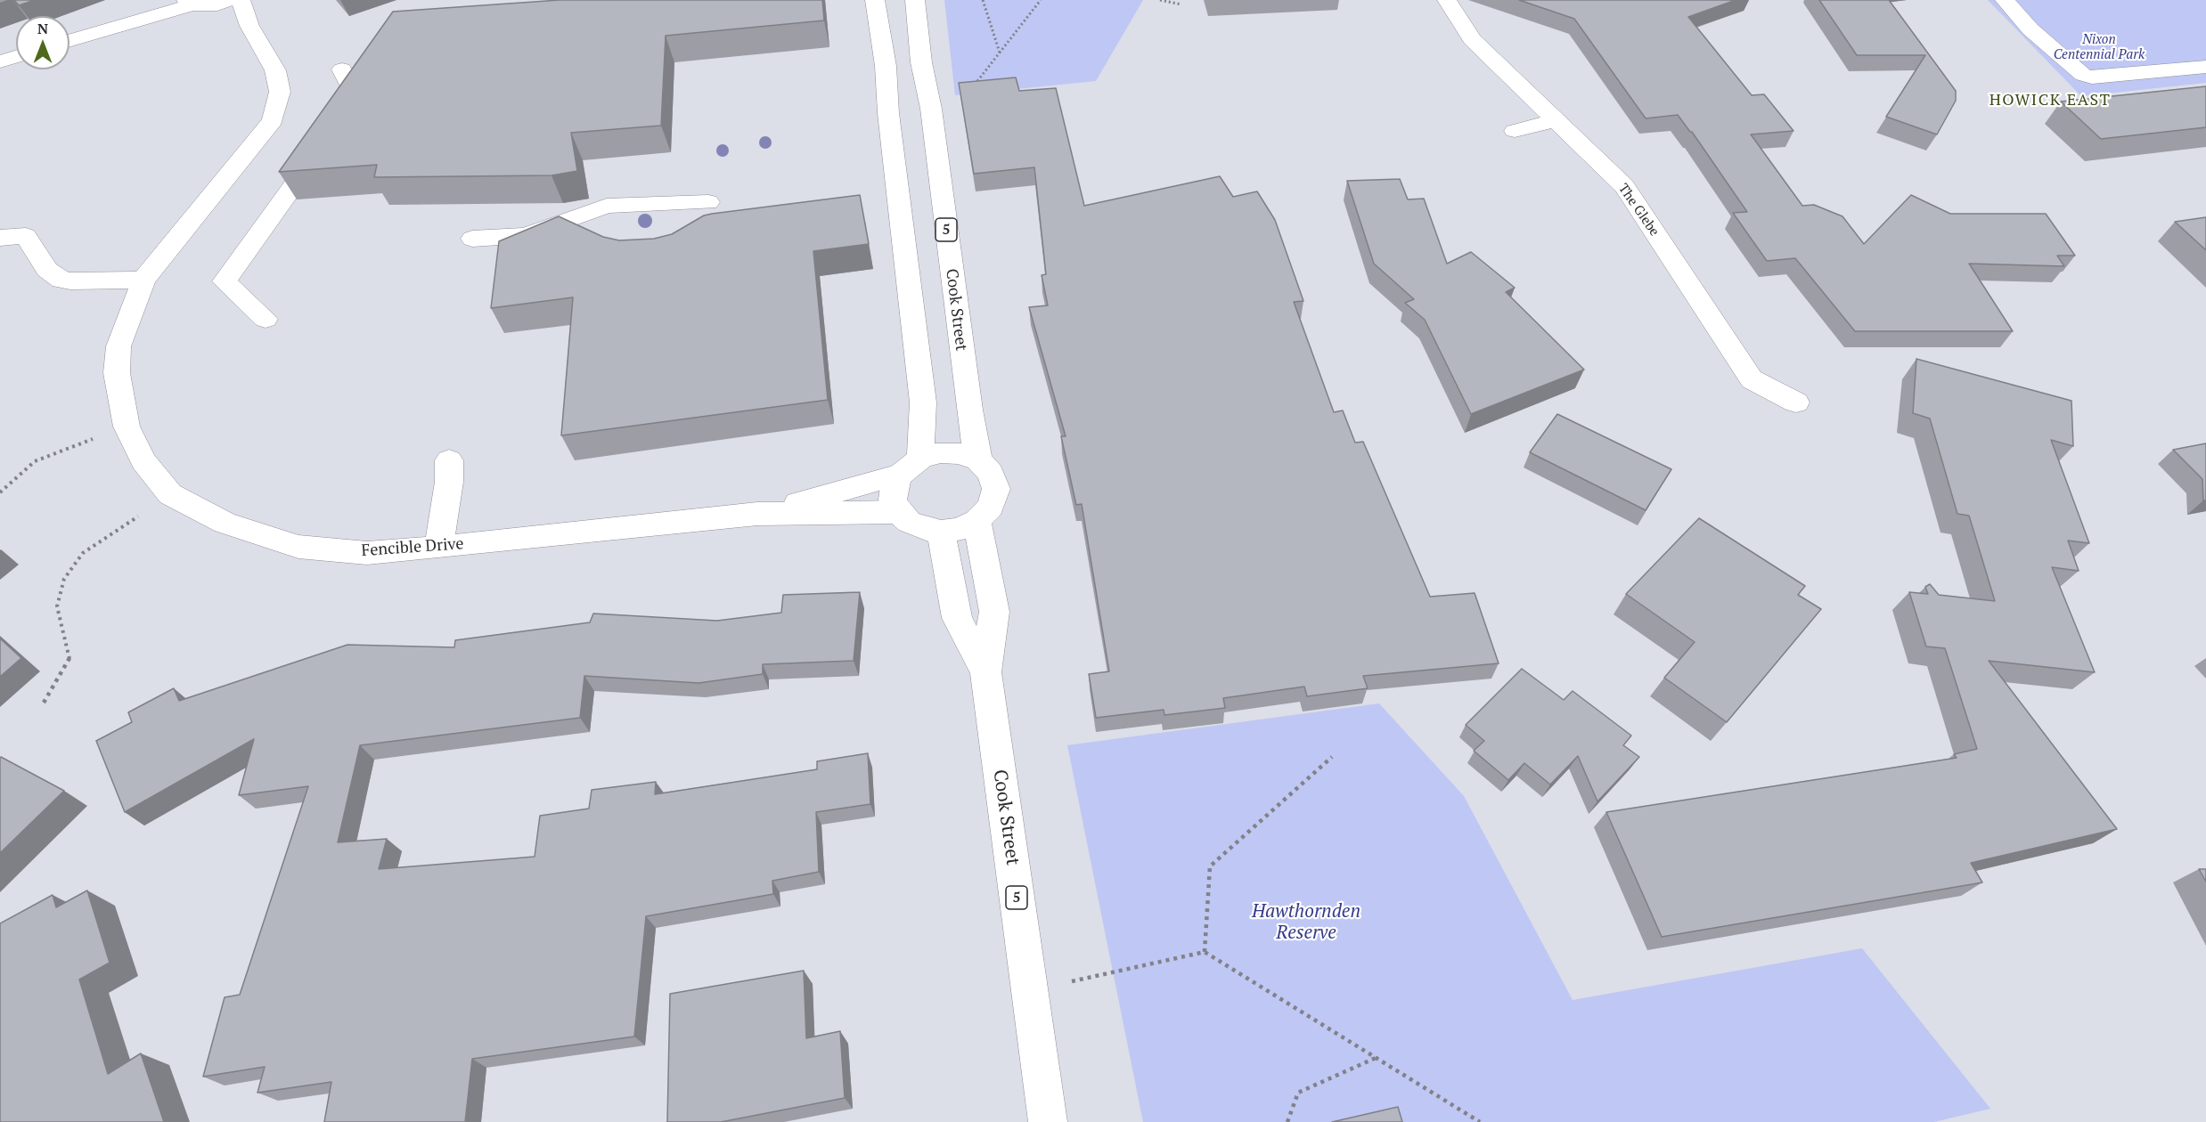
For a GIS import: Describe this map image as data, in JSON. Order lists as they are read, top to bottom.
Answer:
{
  "streets": {
    "street": [
      "The Glebe",
      "5",
      "Cook Street",
      "Fencible Drive"
    ]
  },
  "crossings": [
    ["5", "Cook Street"],
    ["5", "Fencible Drive"],
    ["Cook Street", "Fencible Drive"]
  ],
  "districts": ["HOWICK EAST"],
  "parks": ["Nixon Centennial Park", "Hawthornden Reserve"],
  "north": "top"
}
